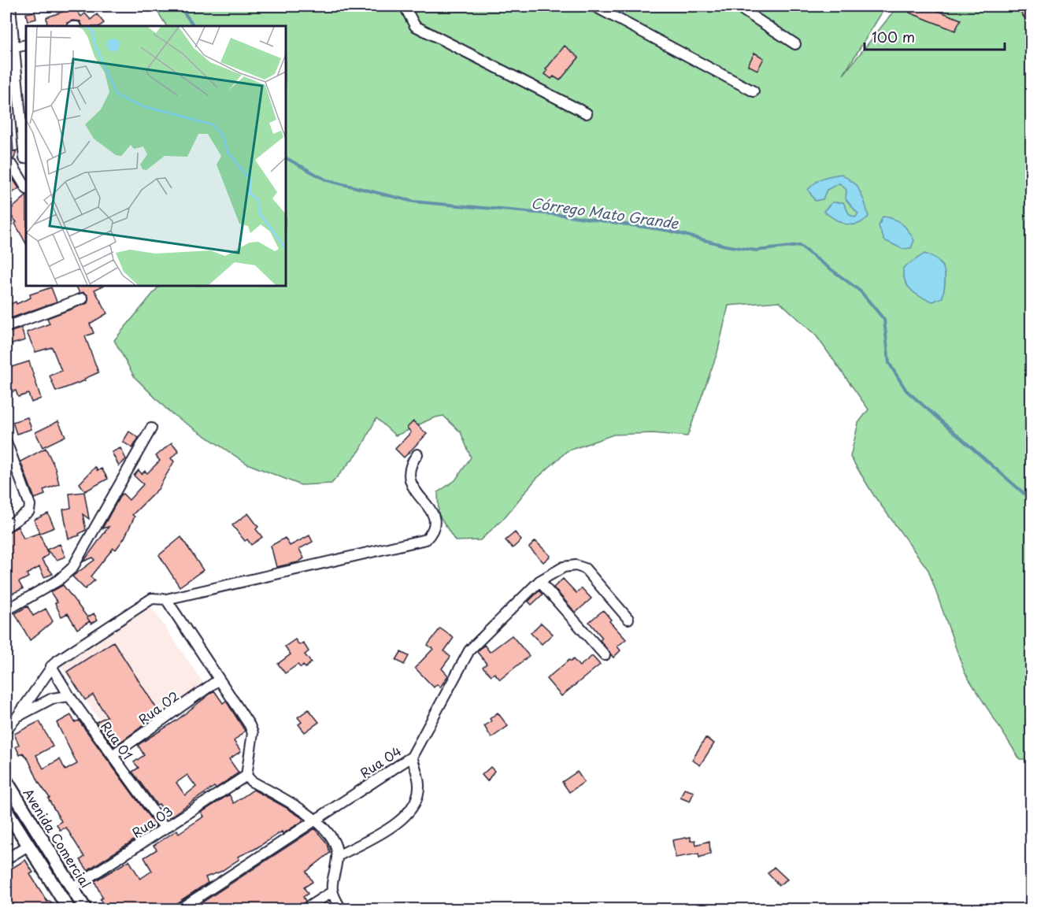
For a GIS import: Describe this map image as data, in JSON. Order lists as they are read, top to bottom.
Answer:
{
  "streets": {
    "street": [
      "Rua 02",
      "Rua 01",
      "Rua 04",
      "Rua 03",
      "Avenida Comercial"
    ]
  },
  "crossings": [
    ["Rua 02", "Rua 01"],
    ["Rua 01", "Rua 03"],
    ["Rua 03", "Avenida Comercial"]
  ],
  "water": ["Córrego Mato Grande"],
  "scale_bar": "100 m"
}
